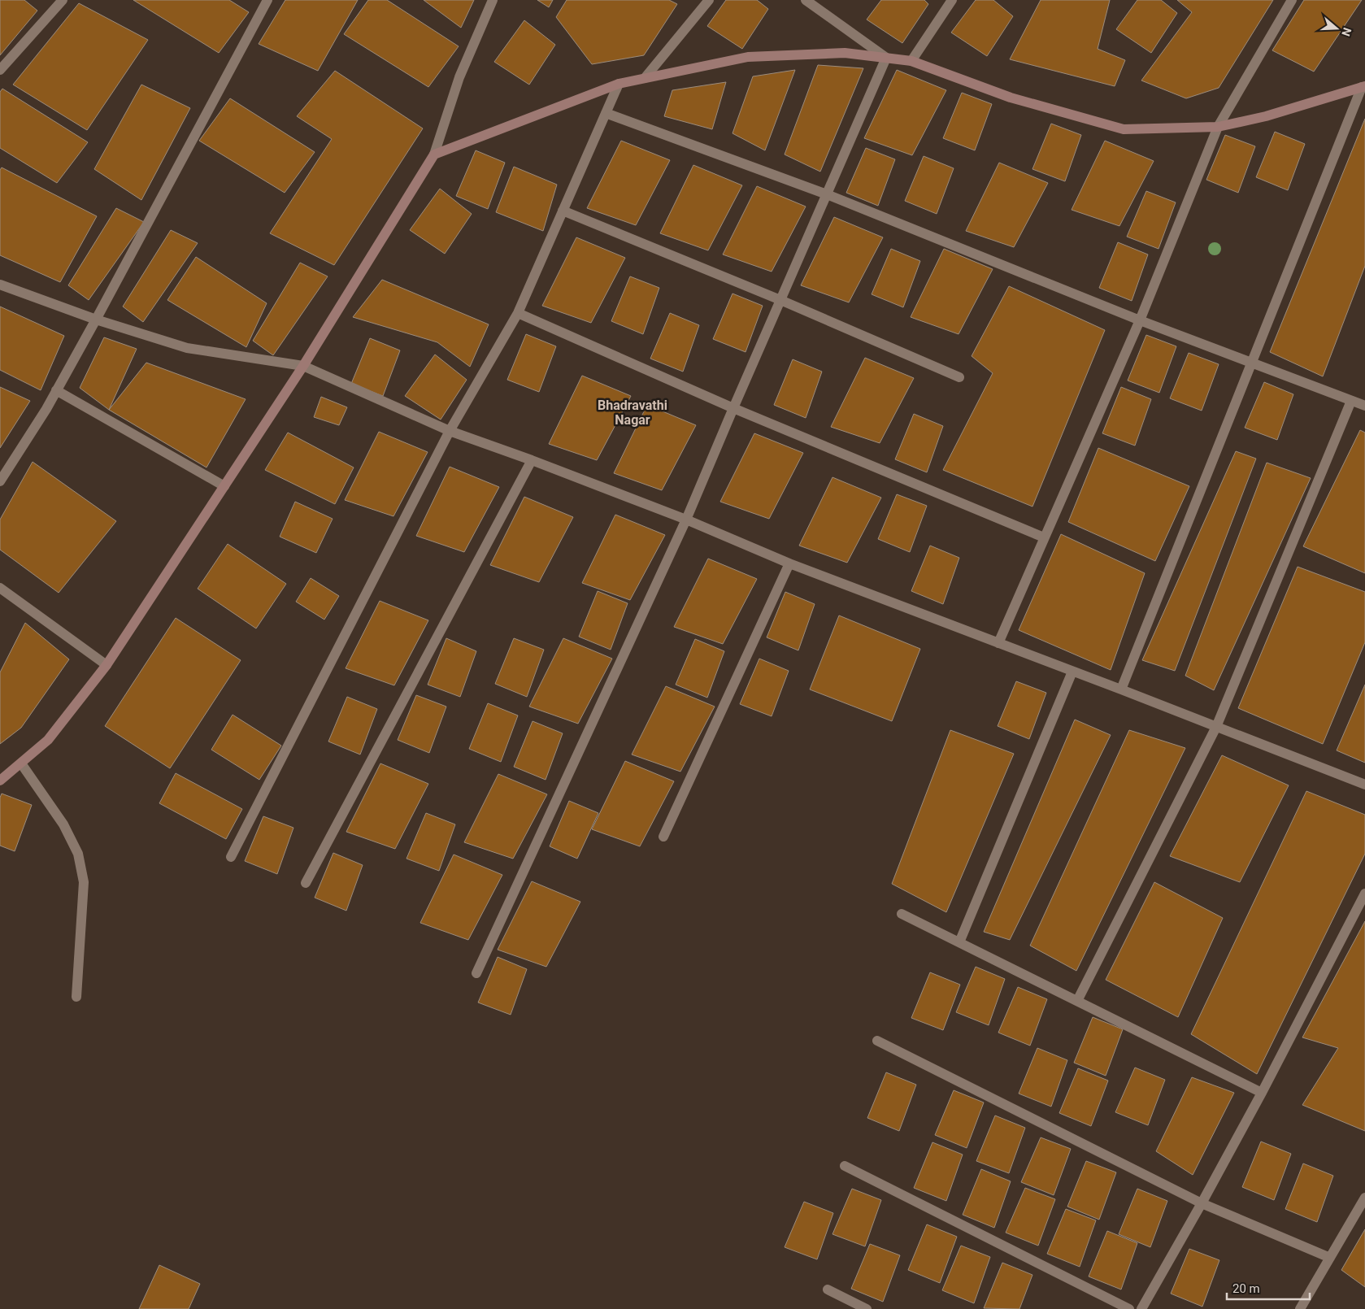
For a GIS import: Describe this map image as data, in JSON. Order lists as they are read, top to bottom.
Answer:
{
  "districts": ["Bhadravathi Nagar"],
  "scale_bar": "20 m",
  "north": "right"
}
